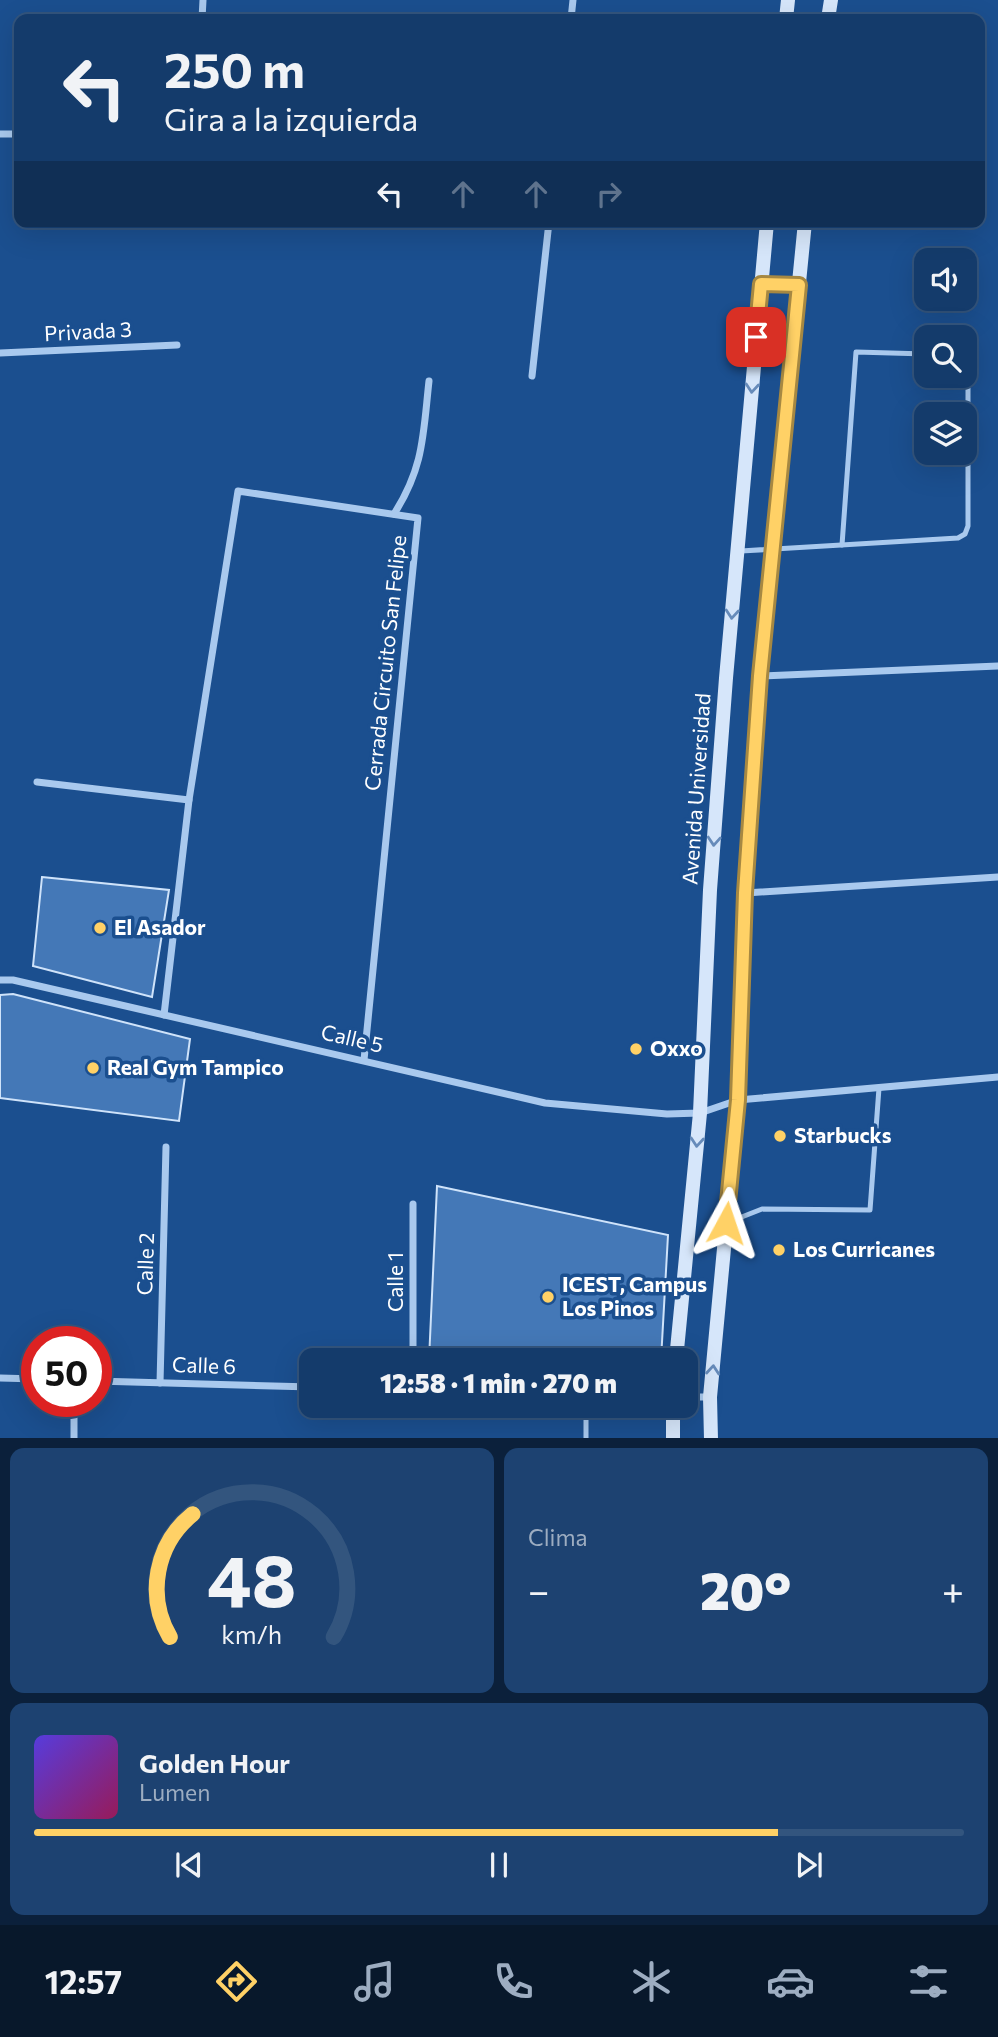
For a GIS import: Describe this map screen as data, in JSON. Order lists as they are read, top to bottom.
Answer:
{
  "streets": {
    "main road": ["Avenida Universidad"],
    "street": [
      "Privada 3",
      "Cerrada Circuito San Felipe",
      "Calle 5",
      "Calle 2",
      "Calle 1",
      "Calle 6"
    ]
  },
  "crossings": [
    ["Cerrada Circuito San Felipe", "Calle 5"],
    ["Avenida Universidad", "Calle 5"],
    ["Calle 2", "Calle 6"]
  ],
  "places": [
    "El Asador",
    "Oxxo",
    "Real Gym Tampico",
    "Starbucks",
    "Los Curricanes",
    "ICEST, Campus Los Pinos"
  ],
  "page": {
    "turn": ["250 m", "Gira a la izquierda"],
    "limit": "50",
    "trip": "12:58 · 1 min · 270 m",
    "tile": "Clima",
    "heat": ["−", "20°", "+"],
    "song": ["Golden Hour", "Lumen"],
    "tabs": "12:57",
    "gauge": ["48", "km/h"]
  }
}
